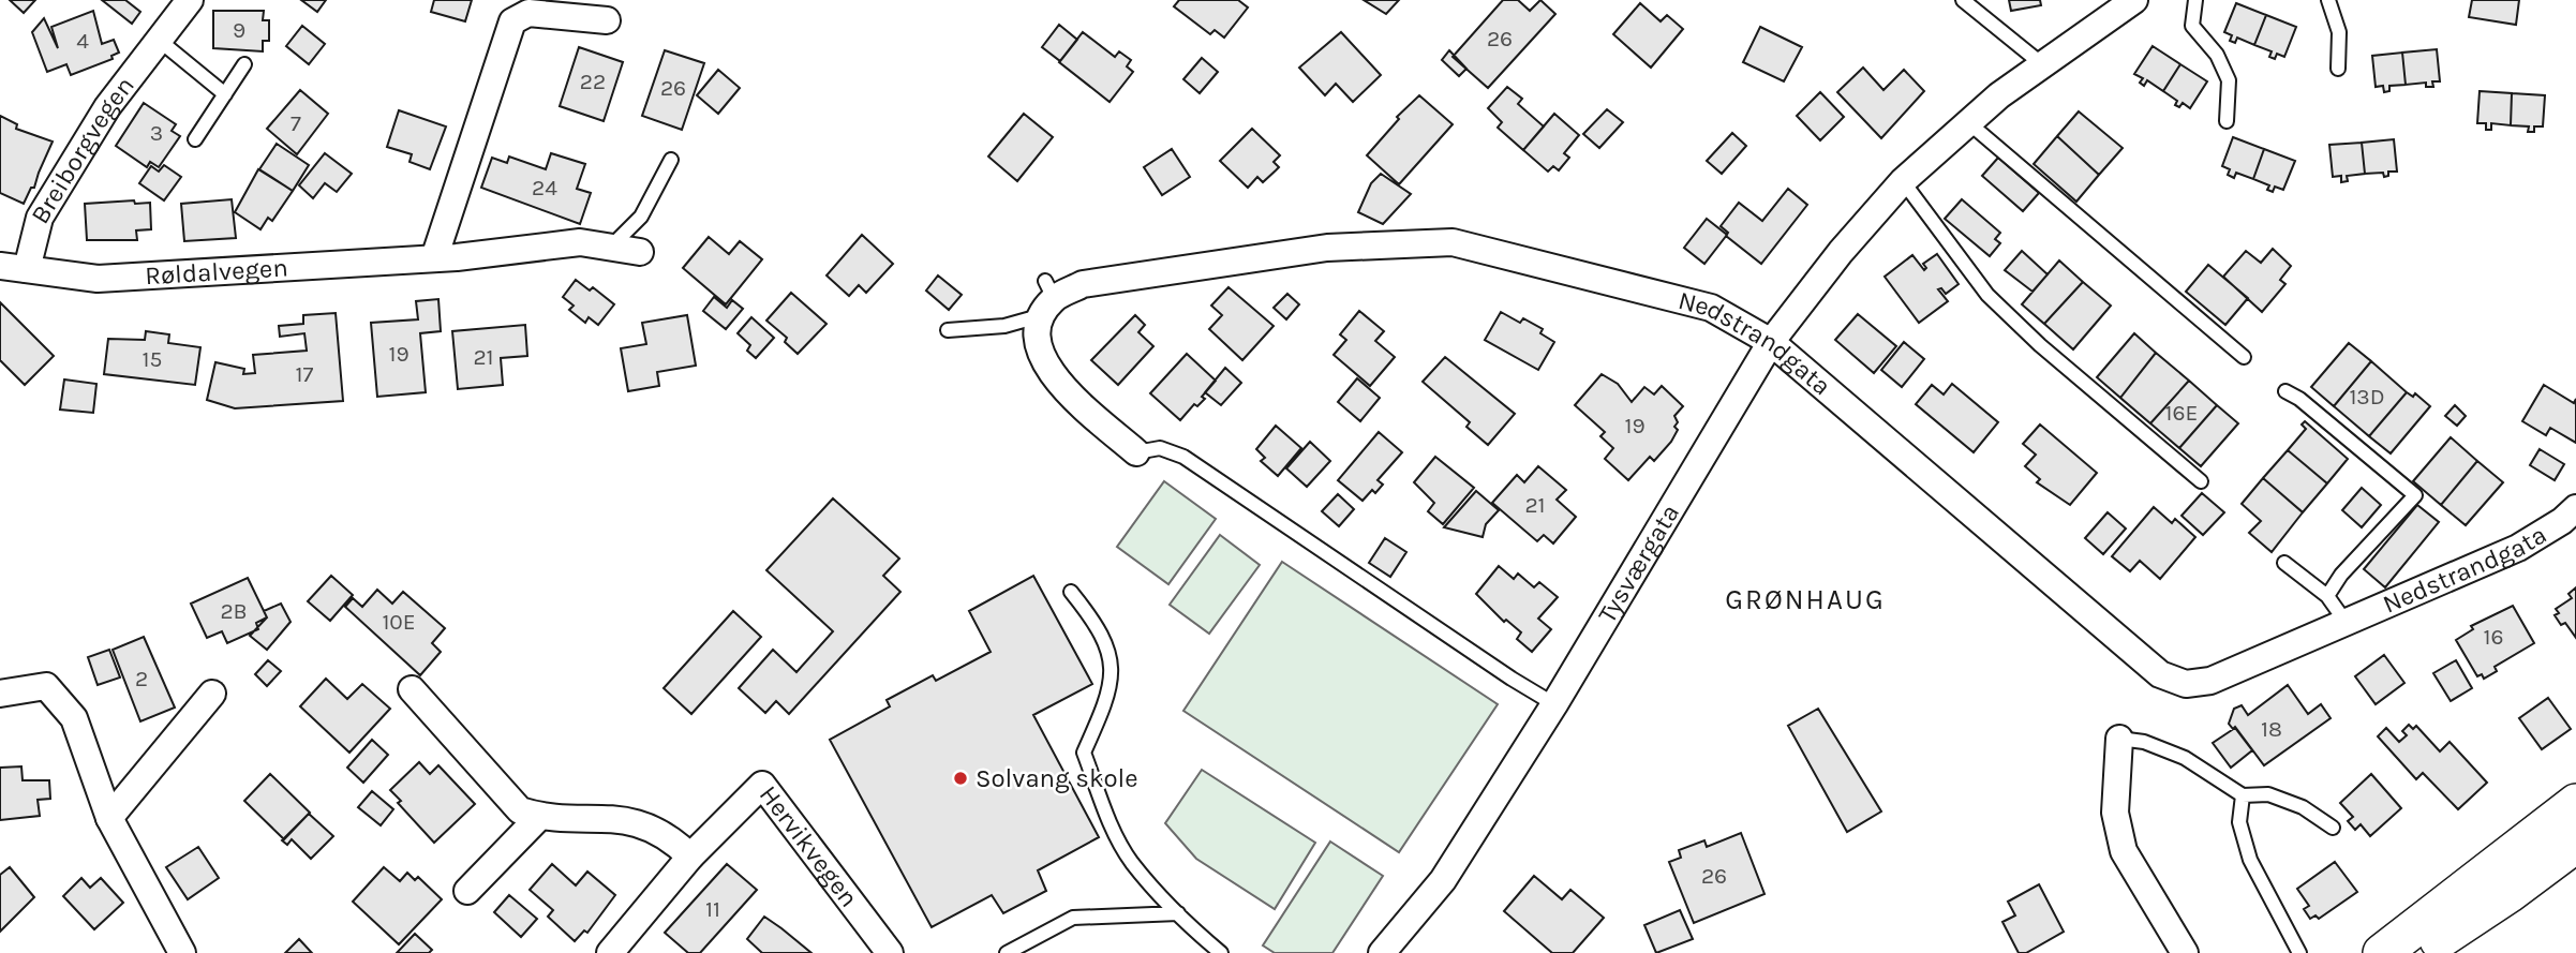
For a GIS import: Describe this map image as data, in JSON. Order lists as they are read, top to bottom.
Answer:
{
  "streets": {
    "street": [
      "Breiborgvegen",
      "Røldalvegen",
      "Nedstrandgata",
      "Tysværgata",
      "Hervikvegen"
    ]
  },
  "crossings": [
    ["Breiborgvegen", "Røldalvegen"],
    ["Nedstrandgata", "Tysværgata"]
  ],
  "districts": ["GRØNHAUG"],
  "places": ["Solvang skole"],
  "house_numbers": [
    "9",
    "26",
    "4",
    "22",
    "26",
    "7",
    "3",
    "24",
    "19",
    "21",
    "15",
    "17",
    "13D",
    "16E",
    "19",
    "21",
    "2B",
    "10E",
    "16",
    "2",
    "18",
    "26",
    "11"
  ]
}
